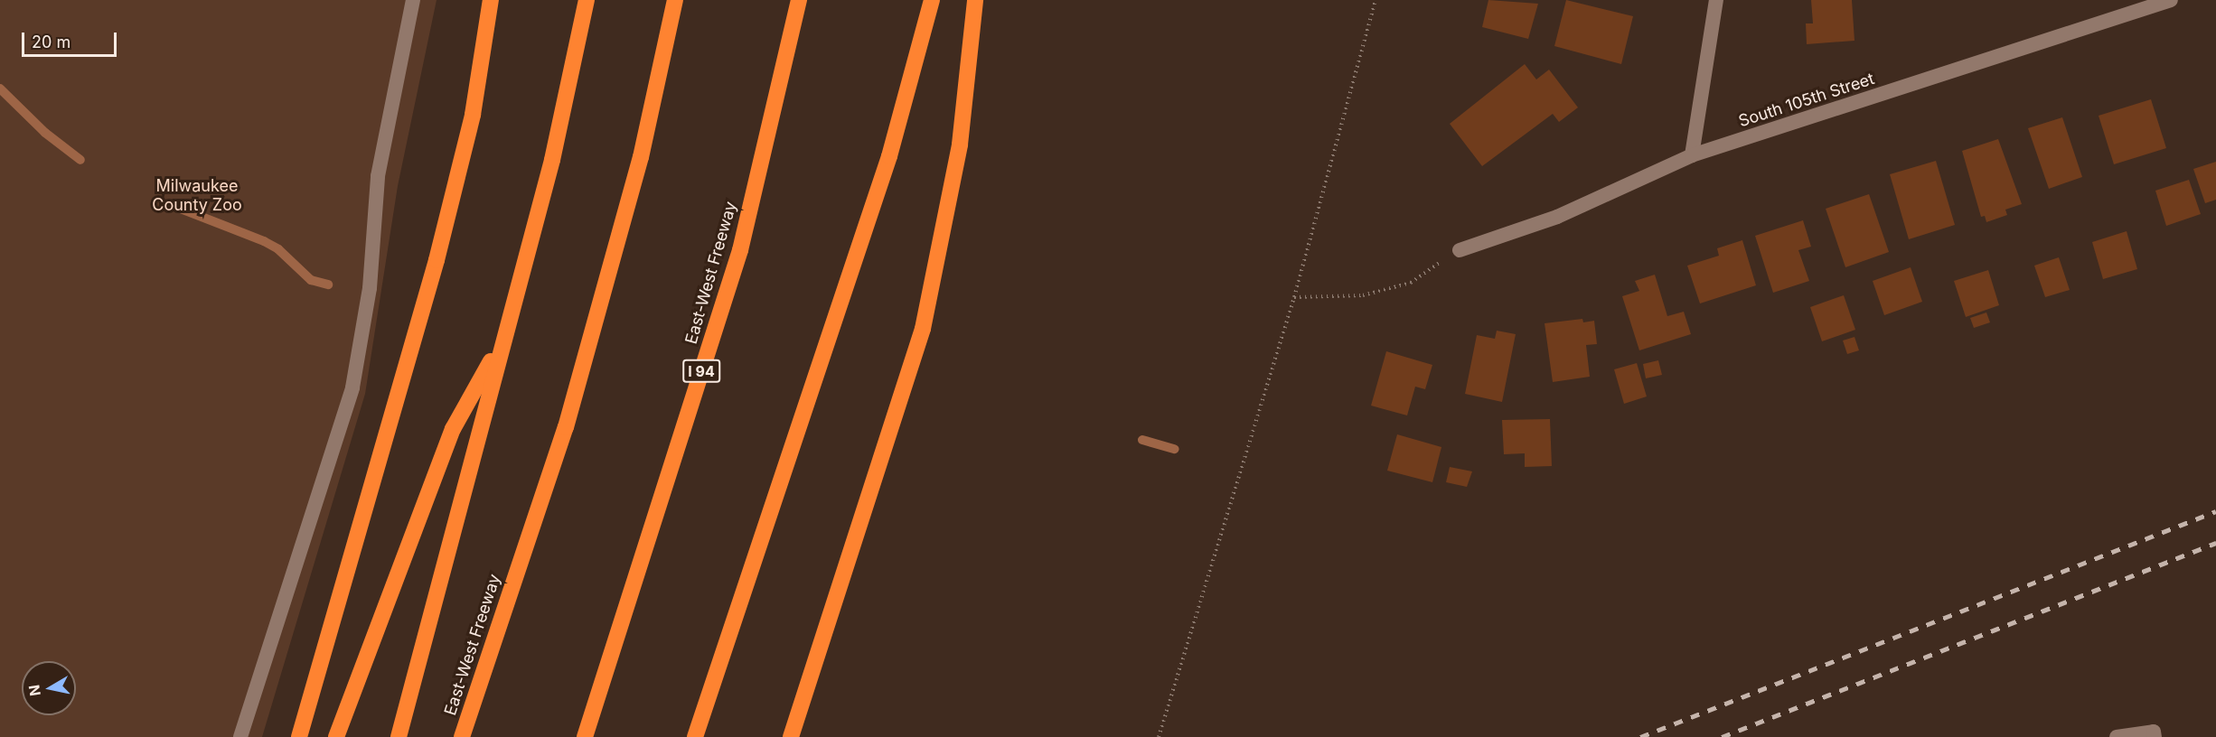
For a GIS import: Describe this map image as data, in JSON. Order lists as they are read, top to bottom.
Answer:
{
  "streets": {
    "highway": ["East-West Freeway", "I 94"],
    "street": ["South 105th Street"]
  },
  "parks": ["Milwaukee County Zoo"],
  "scale_bar": "20 m",
  "north": "left"
}
